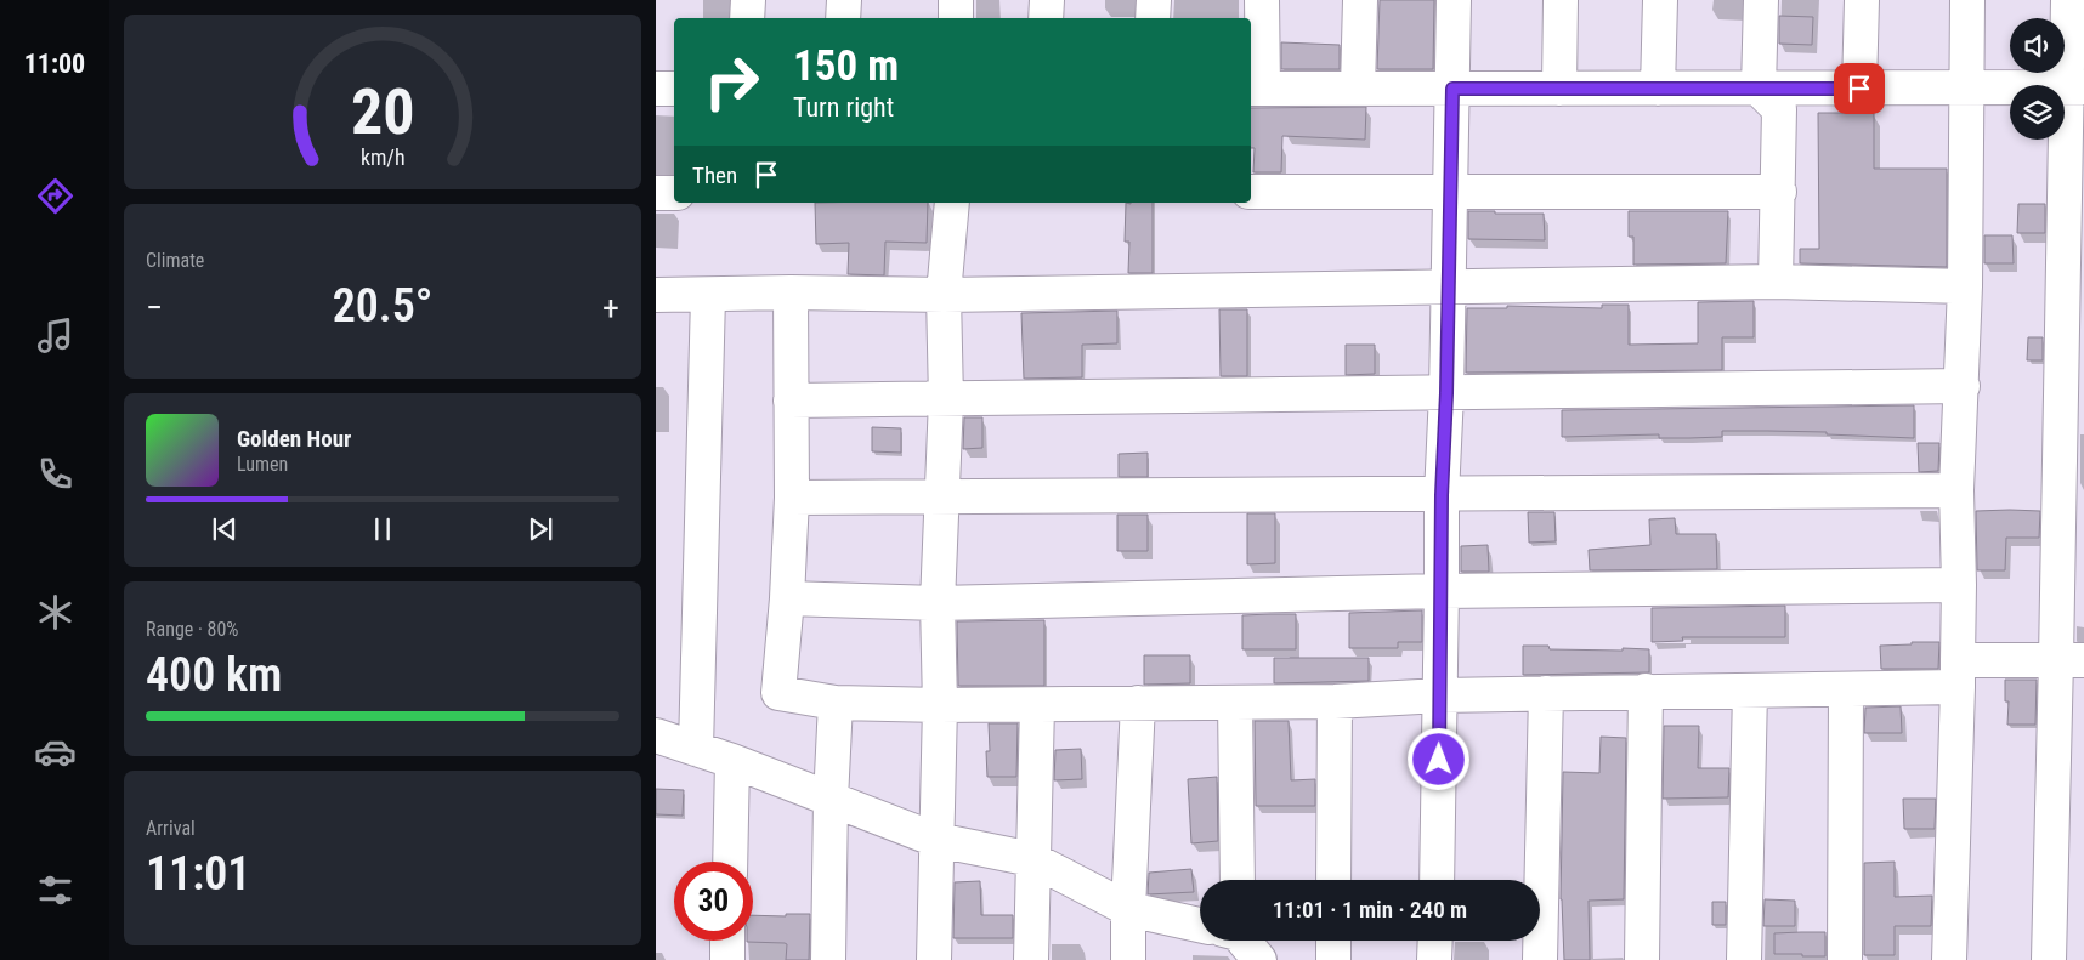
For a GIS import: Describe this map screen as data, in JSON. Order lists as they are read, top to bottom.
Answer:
{
  "page": {
    "tabs": "11:00",
    "turn": ["150 m", "Turn right"],
    "then": "Then",
    "tile": [
      "Climate",
      ["Range · 80%", "400 km"],
      ["Arrival", "11:01"]
    ],
    "heat": ["−", "20.5°", "+"],
    "song": ["Golden Hour", "Lumen"],
    "limit": "30",
    "trip": "11:01 · 1 min · 240 m",
    "gauge": ["20", "km/h"]
  }
}
